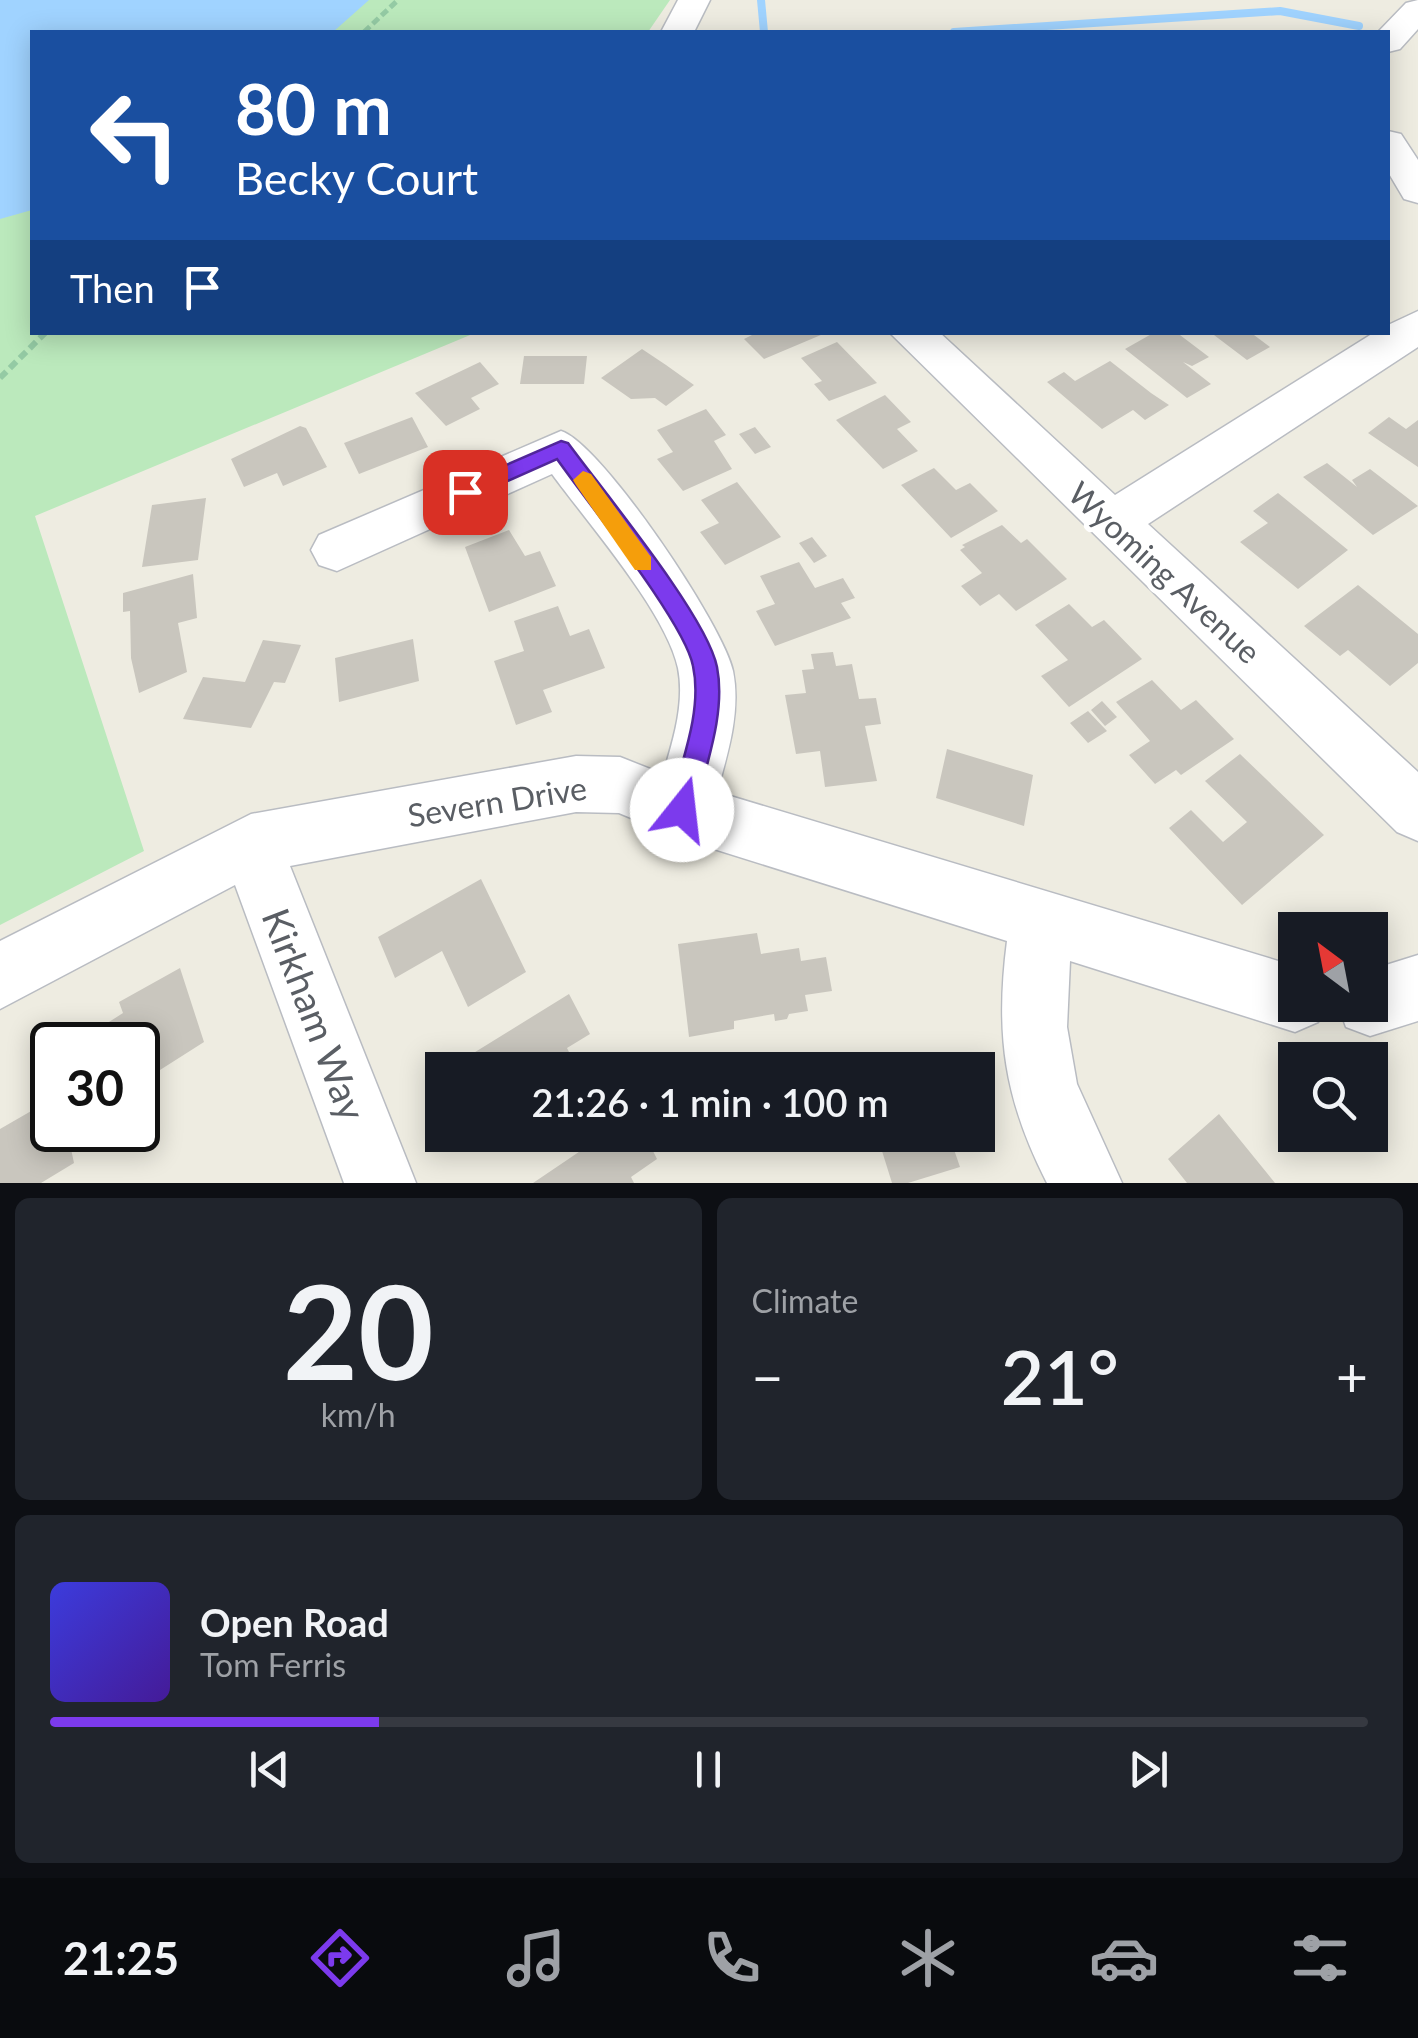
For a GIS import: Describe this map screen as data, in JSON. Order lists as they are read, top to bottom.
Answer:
{
  "streets": {
    "street": ["Wyoming Avenue", "Severn Drive", "Kirkham Way"]
  },
  "crossings": [
    ["Severn Drive", "Kirkham Way"]
  ],
  "north": "top left",
  "page": {
    "turn": ["80 m", "Becky Court"],
    "then": "Then",
    "limit": "30",
    "trip": "21:26 · 1 min · 100 m",
    "tile": [
      ["20", "km/h"],
      "Climate"
    ],
    "heat": ["−", "21°", "+"],
    "song": ["Open Road", "Tom Ferris"],
    "tabs": "21:25"
  }
}
